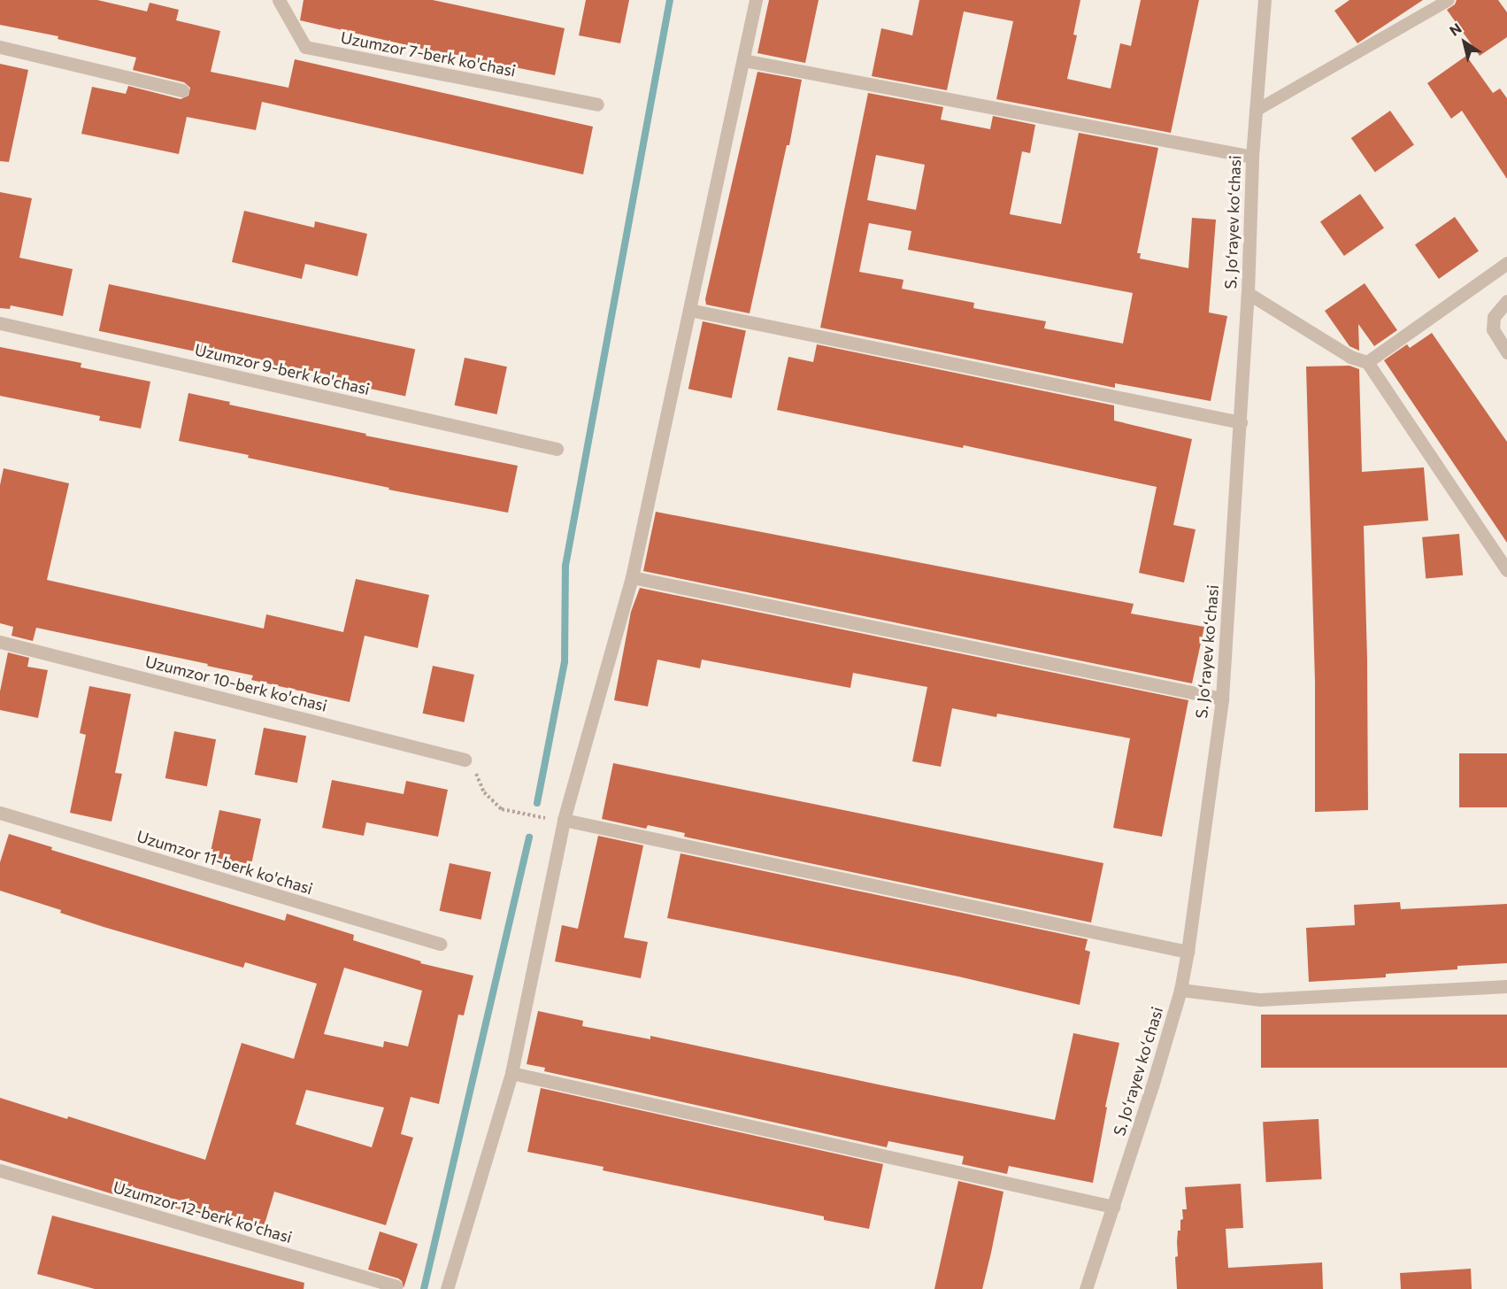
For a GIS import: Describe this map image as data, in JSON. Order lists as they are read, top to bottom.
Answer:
{
  "streets": {
    "street": [
      "Uzumzor 7-berk ko'chasi",
      "S. Joʻrayev koʻchasi",
      "Uzumzor 9-berk ko'chasi",
      "Uzumzor 10-berk ko'chasi",
      "Uzumzor 11-berk ko'chasi",
      "Uzumzor 12-berk ko'chasi"
    ]
  },
  "north": "top left"
}
